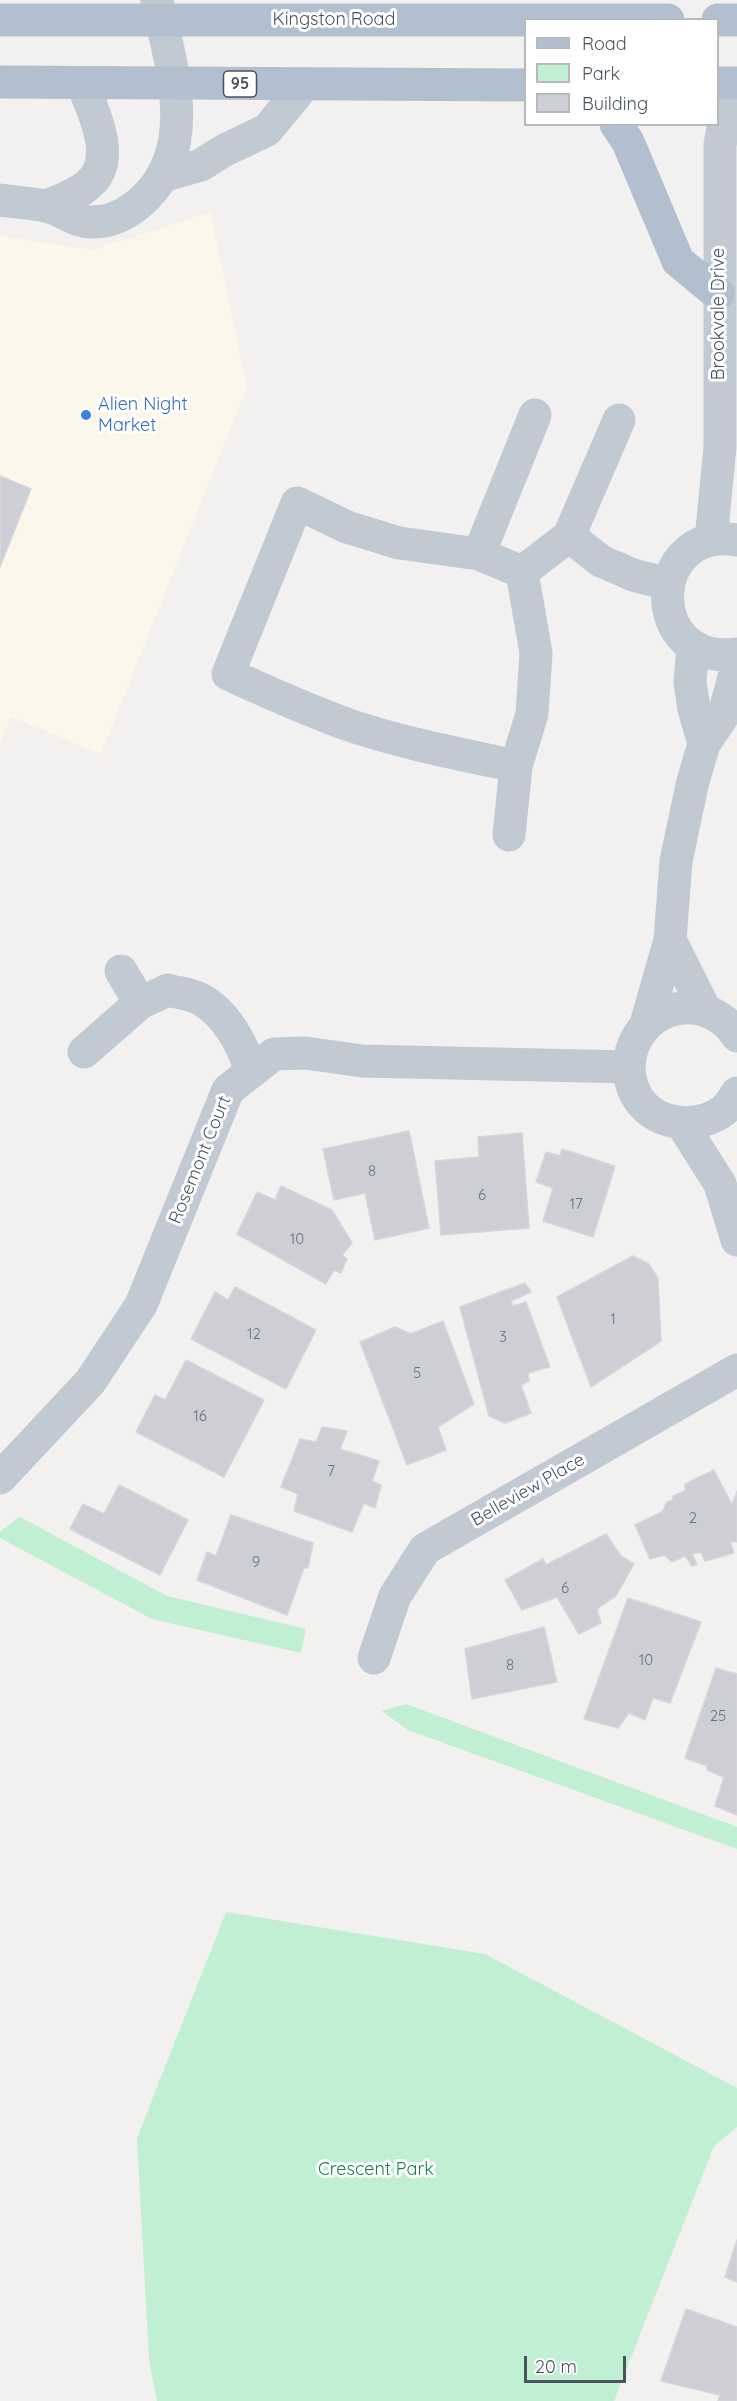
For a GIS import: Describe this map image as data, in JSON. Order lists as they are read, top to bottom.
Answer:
{
  "streets": {
    "main road": ["Kingston Road", "95"],
    "street": ["Brookvale Drive", "Rosemont Court", "Belleview Place"]
  },
  "parks": ["Crescent Park"],
  "places": ["Alien Night Market"],
  "house_numbers": [
    "8",
    "6",
    "17",
    "10",
    "1",
    "12",
    "3",
    "5",
    "16",
    "7",
    "2",
    "9",
    "6",
    "10",
    "8",
    "25"
  ],
  "legend": ["Road", "Park", "Building"],
  "scale_bar": "20 m"
}
